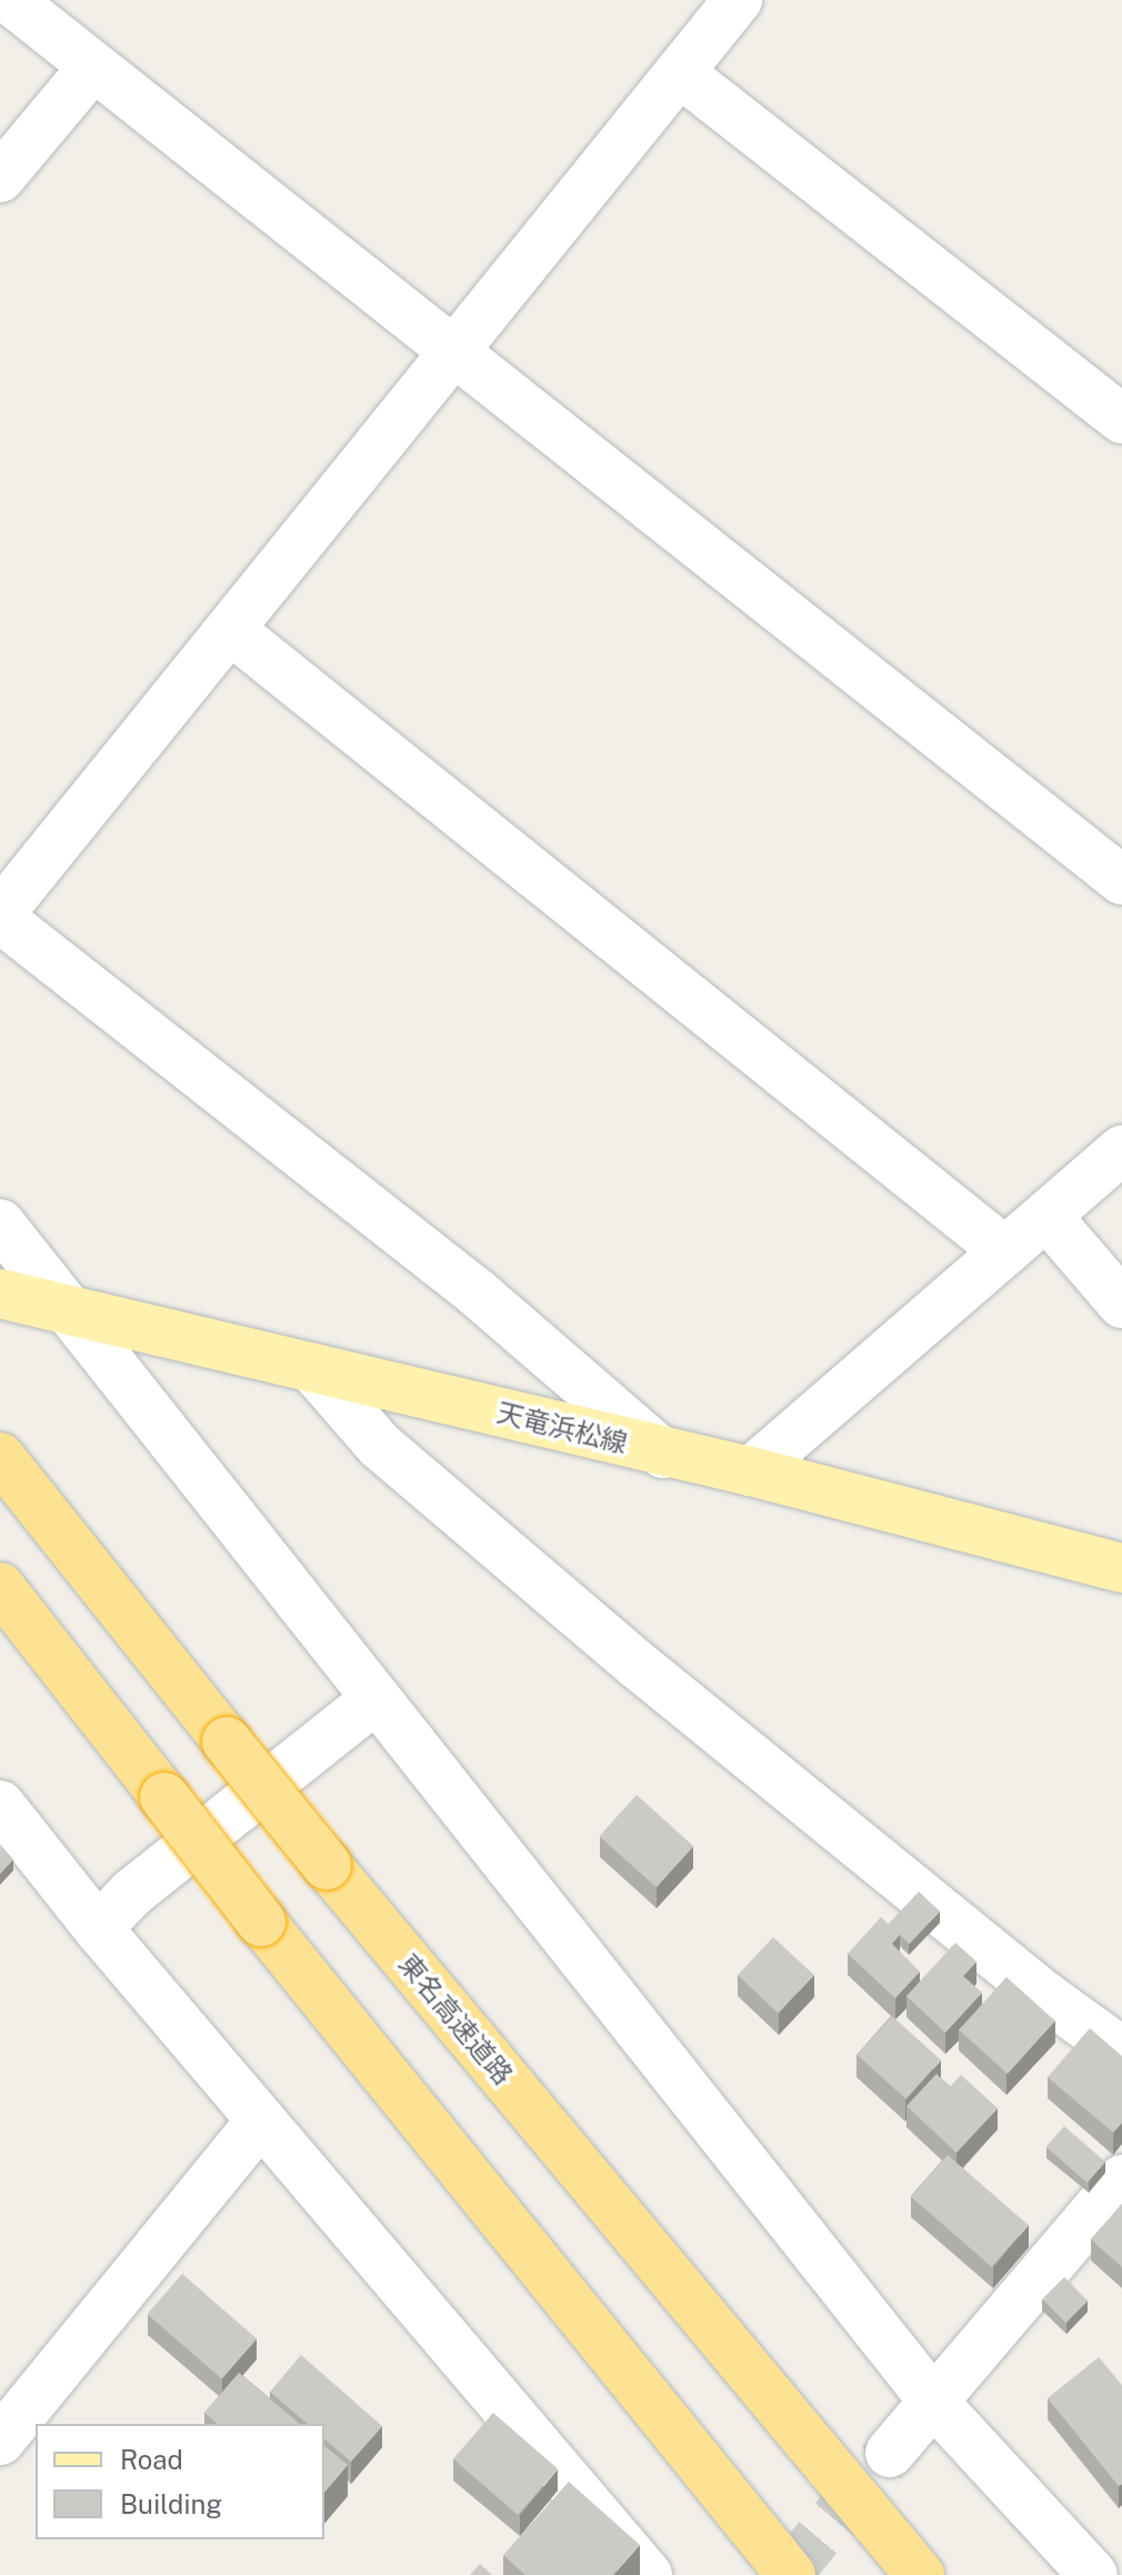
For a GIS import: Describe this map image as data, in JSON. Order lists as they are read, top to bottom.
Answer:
{
  "streets": {
    "highway": ["東名高速道路"],
    "main road": ["天竜浜松線"]
  },
  "legend": ["Road", "Building"]
}
